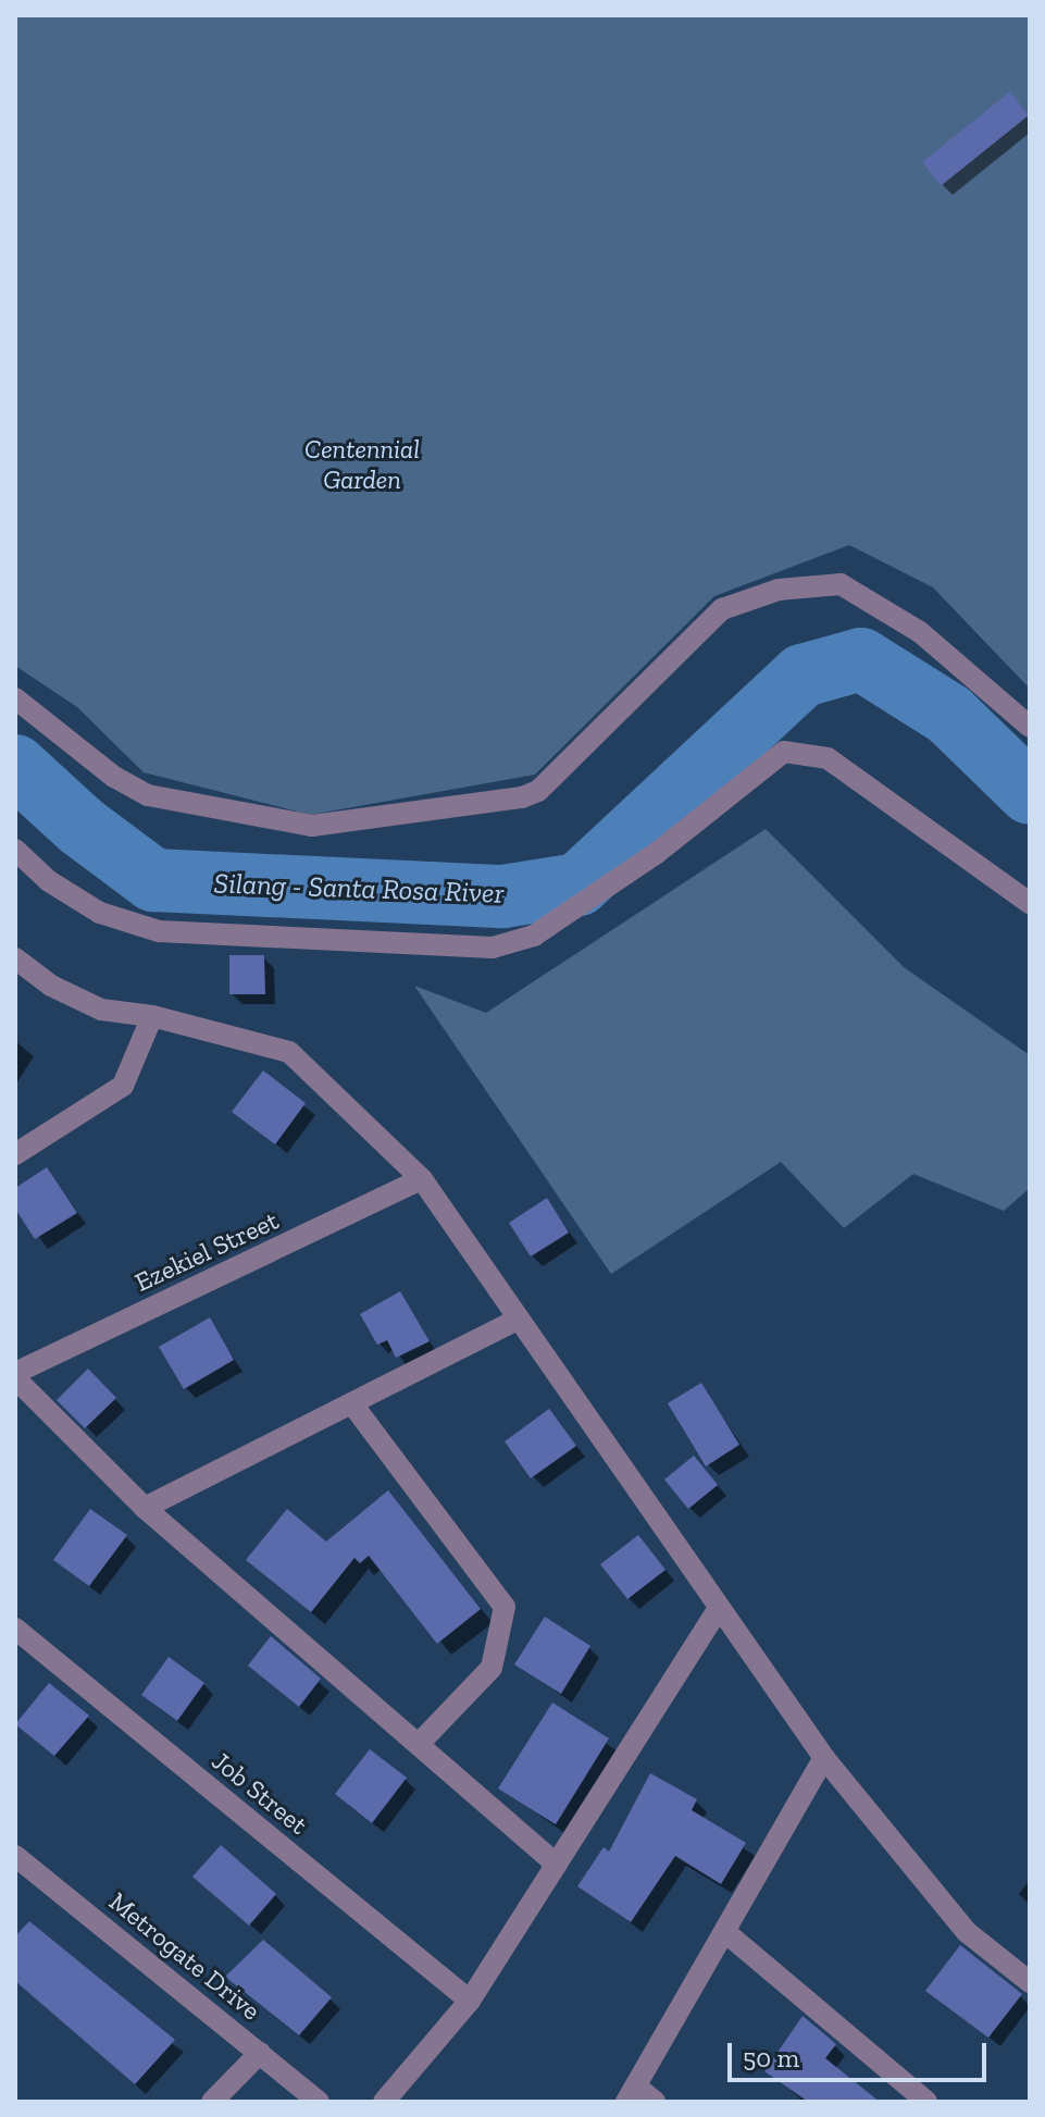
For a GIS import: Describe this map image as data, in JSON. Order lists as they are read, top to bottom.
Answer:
{
  "streets": {
    "street": ["Ezekiel Street", "Job Street", "Metrogate Drive"]
  },
  "water": ["Silang - Santa Rosa River"],
  "parks": ["Centennial Garden"],
  "scale_bar": "50 m"
}
